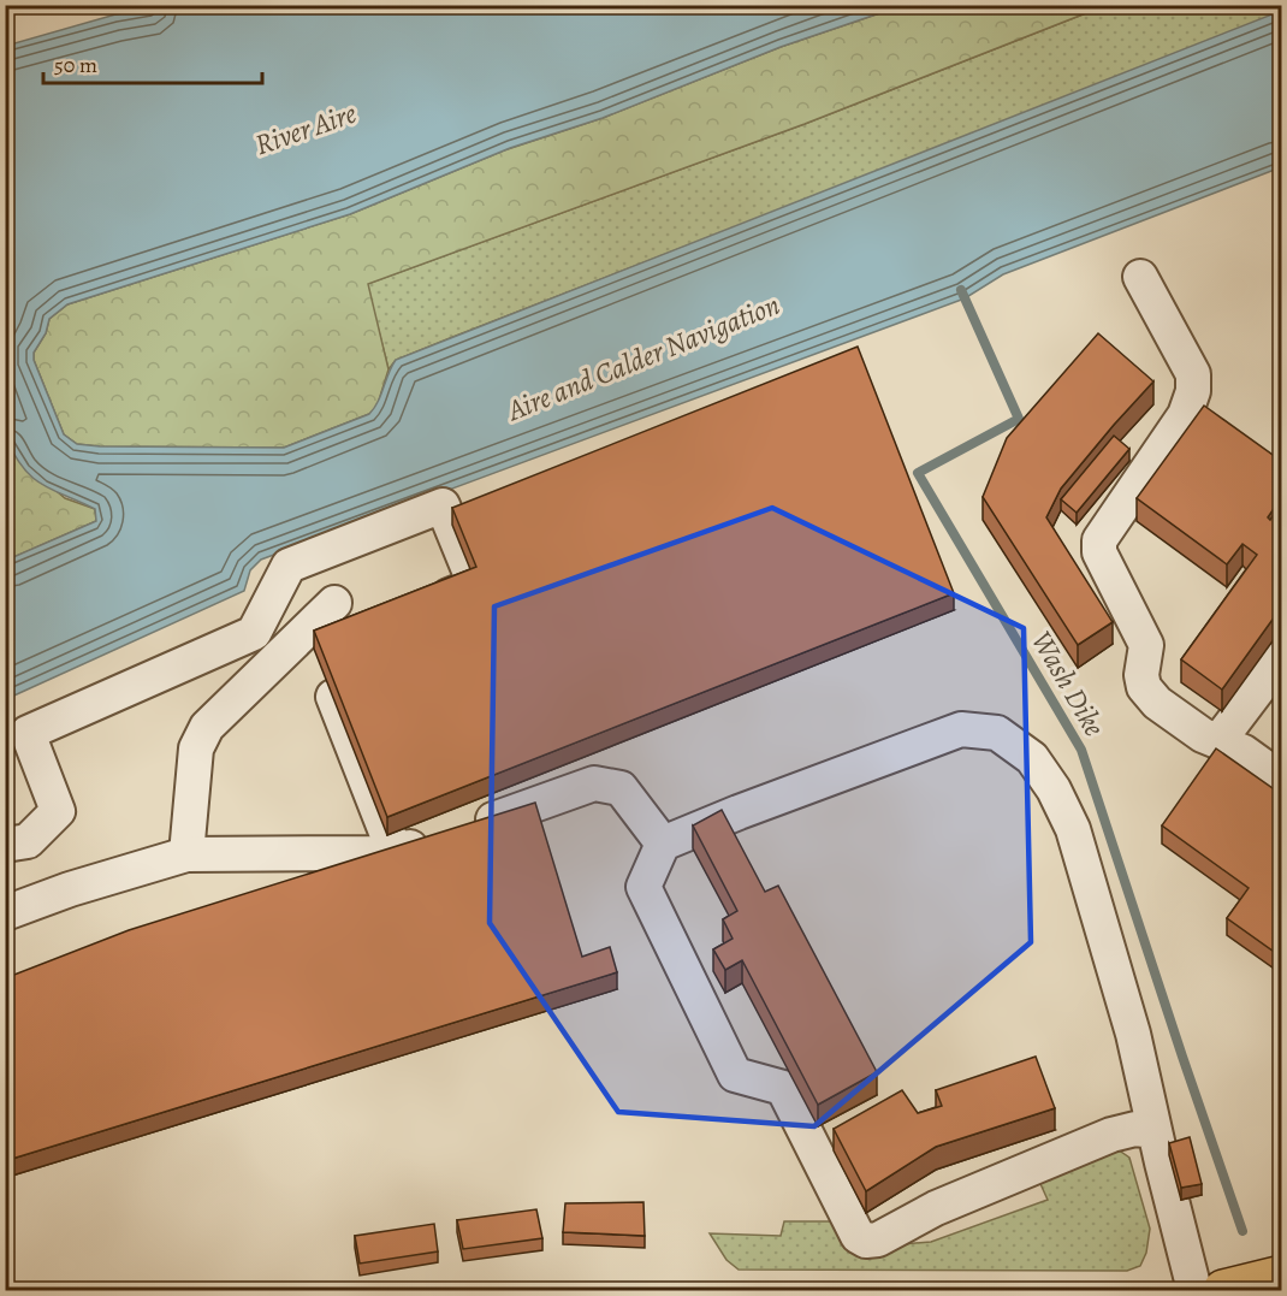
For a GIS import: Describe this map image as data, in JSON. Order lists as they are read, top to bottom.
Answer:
{
  "water": ["River Aire", "Aire and Calder Navigation", "Wash Dike"],
  "scale_bar": "50 m"
}
